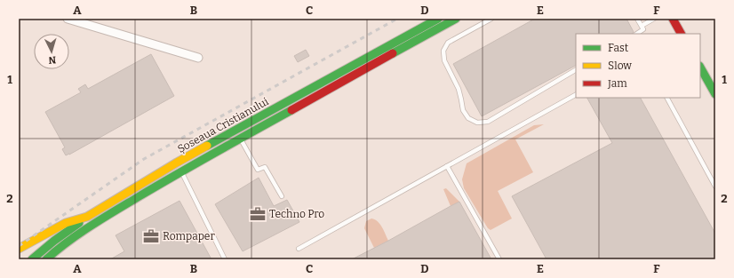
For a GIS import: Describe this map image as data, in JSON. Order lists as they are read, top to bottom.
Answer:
{
  "streets": {
    "main road": ["Șoseaua Cristianului"]
  },
  "places": {
    "office": ["Techno Pro", "Rompaper"]
  },
  "legend": ["Fast", "Slow", "Jam"],
  "north": "bottom",
  "grid": {
    "columns": [
      "A",
      "B",
      "C",
      "D",
      "E",
      "F"
    ],
    "rows": ["1", "2"]
  }
}
